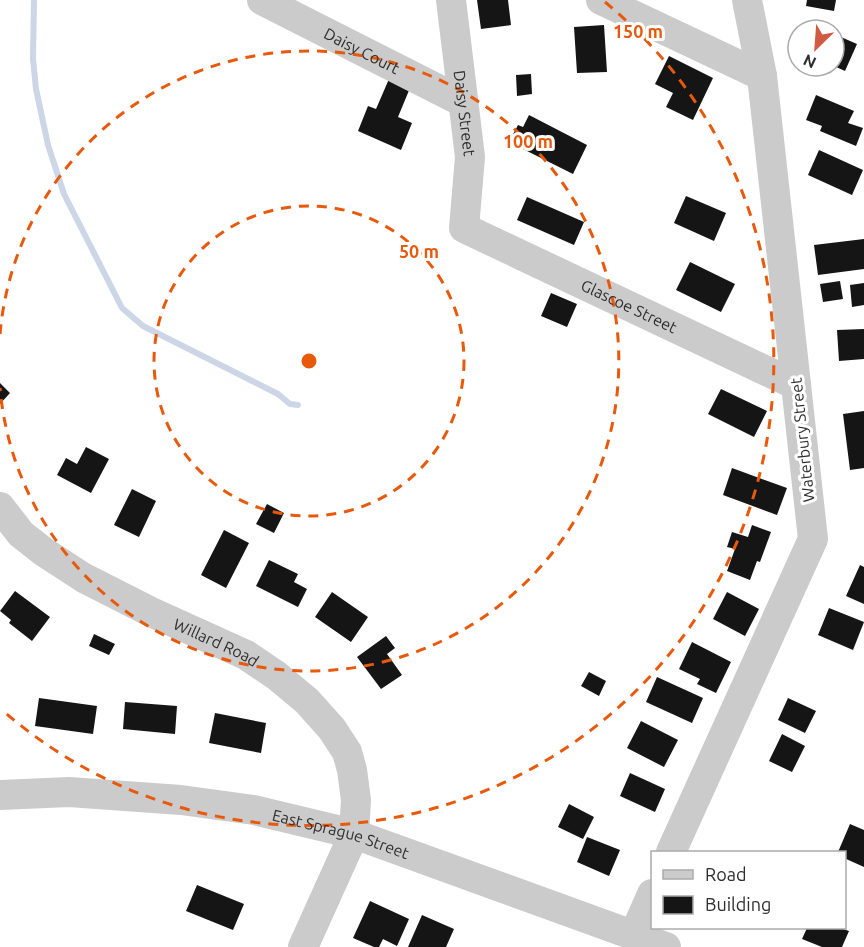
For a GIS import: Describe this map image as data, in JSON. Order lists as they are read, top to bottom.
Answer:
{
  "streets": {
    "street": [
      "Daisy Court",
      "Daisy Street",
      "Glascoe Street",
      "Waterbury Street",
      "Willard Road",
      "East Sprague Street"
    ]
  },
  "crossings": [
    ["Daisy Court", "Daisy Street"],
    ["Daisy Street", "Glascoe Street"],
    ["Glascoe Street", "Waterbury Street"],
    ["Willard Road", "East Sprague Street"]
  ],
  "legend": ["Road", "Building"],
  "north": "bottom left",
  "rings": ["150 m", "100 m", "50 m"]
}
